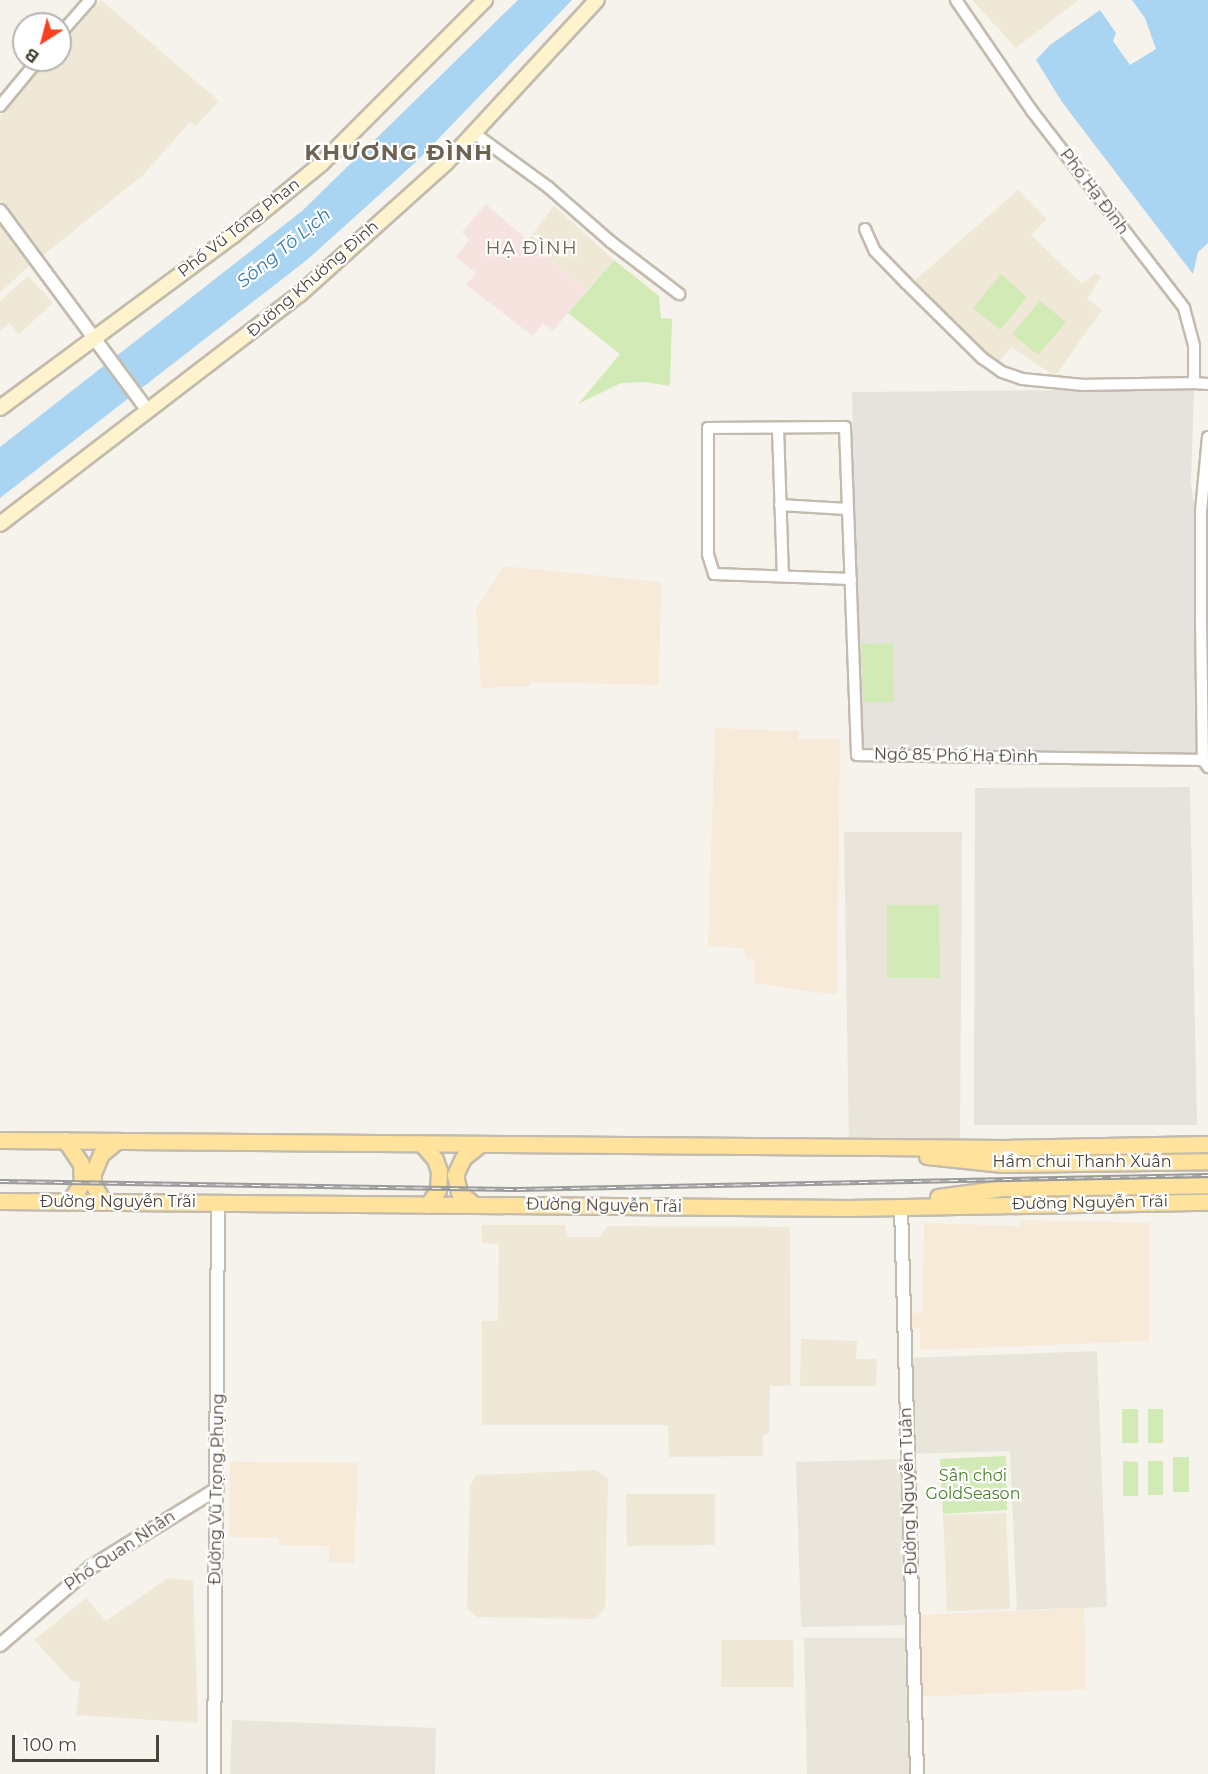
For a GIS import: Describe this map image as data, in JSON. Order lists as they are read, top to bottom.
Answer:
{
  "streets": {
    "main road": [
      "Phố Vũ Tông Phan",
      "Đường Khương Đình",
      "Hầm chui Thanh Xuân",
      "Đường Nguyễn Trãi"
    ],
    "street": [
      "Phố Hạ Đình",
      "Ngõ 85 Phố Hạ Đình",
      "Đường Vũ Trọng Phụng",
      "Đường Nguyễn Tuân",
      "Phố Quan Nhân"
    ]
  },
  "crossings": [
    ["Hầm chui Thanh Xuân", "Đường Nguyễn Trãi"],
    ["Đường Nguyễn Trãi", "Đường Vũ Trọng Phụng"],
    ["Đường Nguyễn Trãi", "Đường Nguyễn Tuân"],
    ["Đường Vũ Trọng Phụng", "Phố Quan Nhân"]
  ],
  "districts": ["KHƯƠNG ĐÌNH", "HẠ ĐÌNH"],
  "water": ["Sông Tô Lịch"],
  "parks": ["Sân chơi GoldSeason"],
  "scale_bar": "100 m",
  "north": "bottom left"
}
